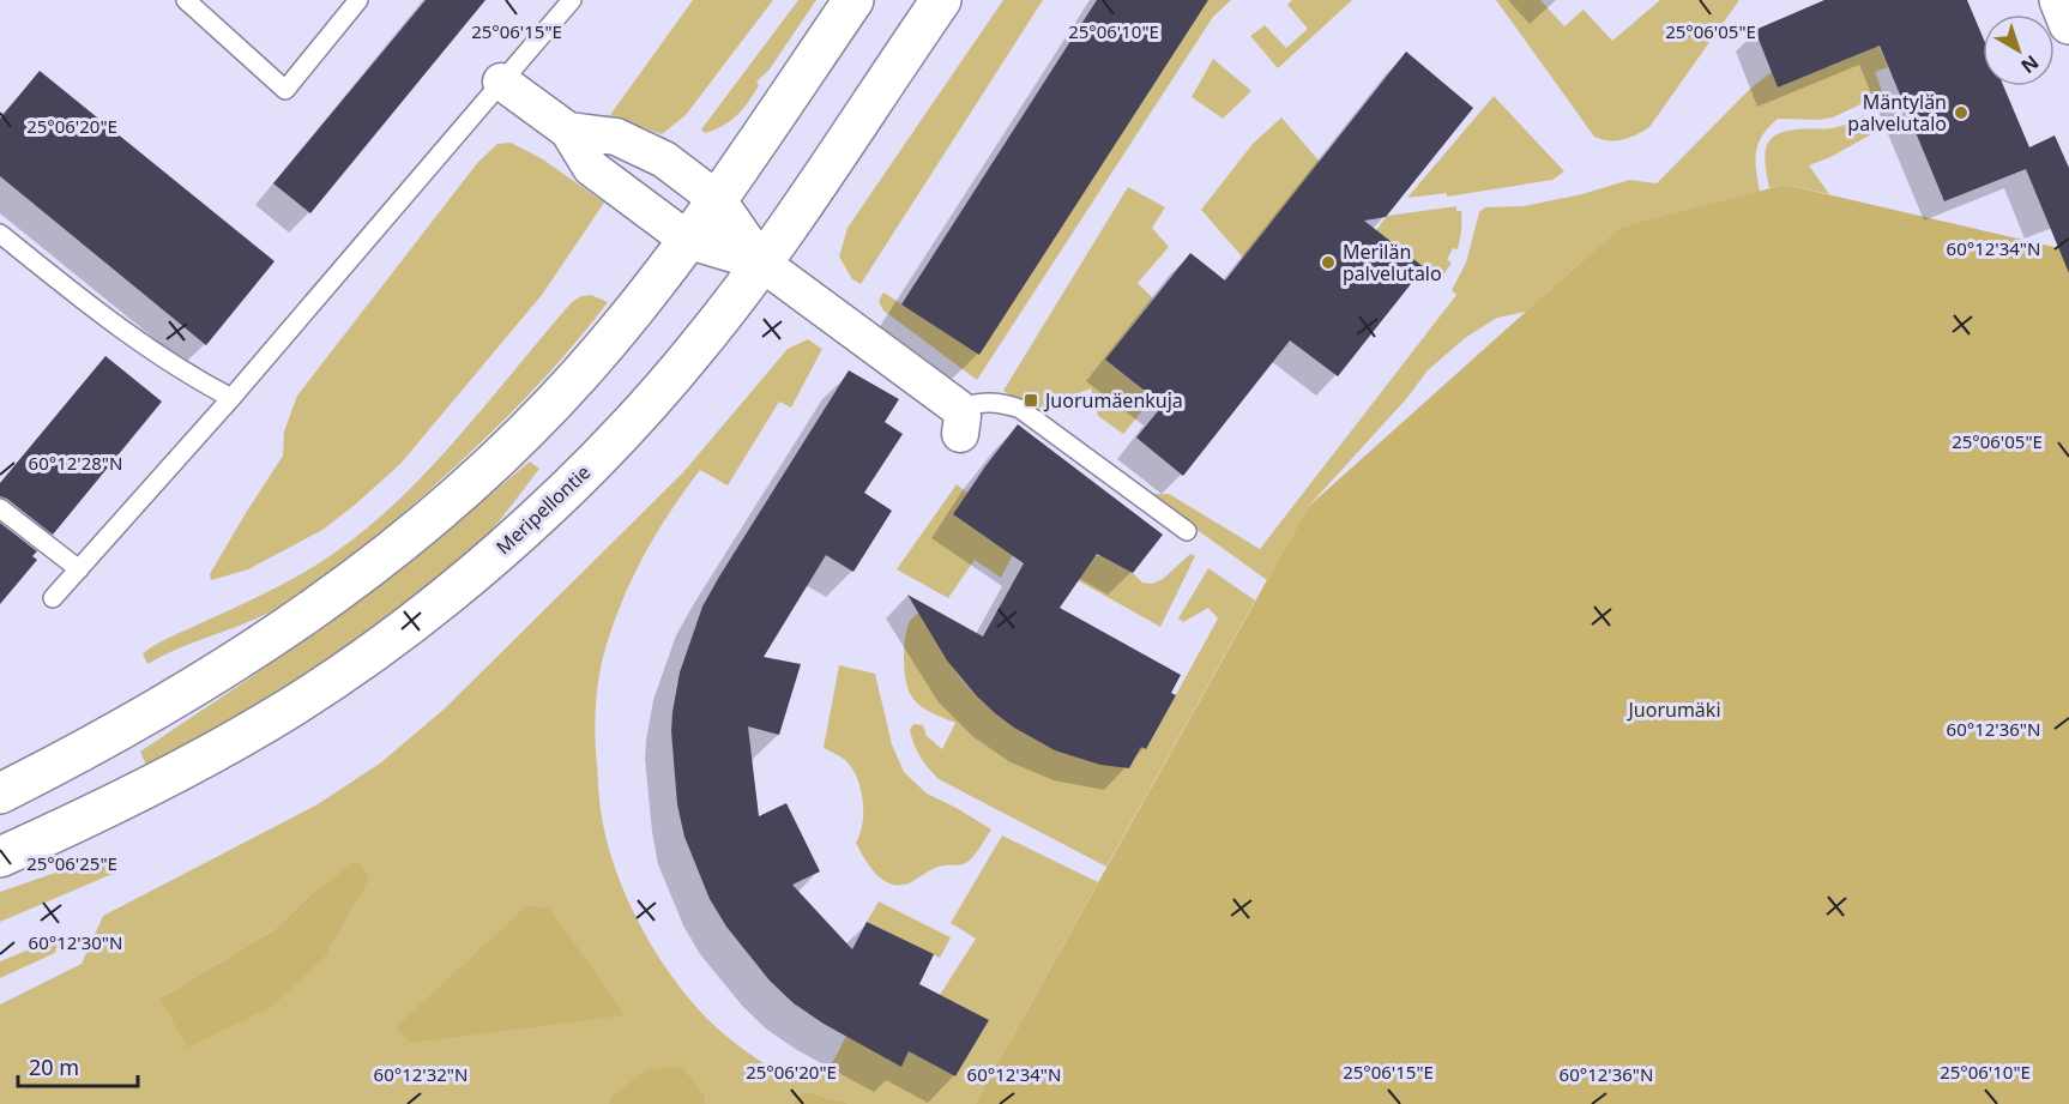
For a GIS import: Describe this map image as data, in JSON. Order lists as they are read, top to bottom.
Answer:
{
  "streets": {
    "main road": ["Meripellontie"]
  },
  "parks": ["Juorumäki"],
  "places": {
    "other": ["Mäntylän palvelutalo", "Merilän palvelutalo"],
    "transit": ["Juorumäenkuja"]
  },
  "scale_bar": "20 m",
  "north": "bottom right",
  "coordinates": [
    "25°06'15\"E",
    "25°06'10\"E",
    "25°06'05\"E",
    "25°06'20\"E",
    "60°12'34\"N",
    "60°12'28\"N",
    "60°12'36\"N",
    "25°06'25\"E",
    "60°12'30\"N",
    "60°12'32\"N"
  ]
}
